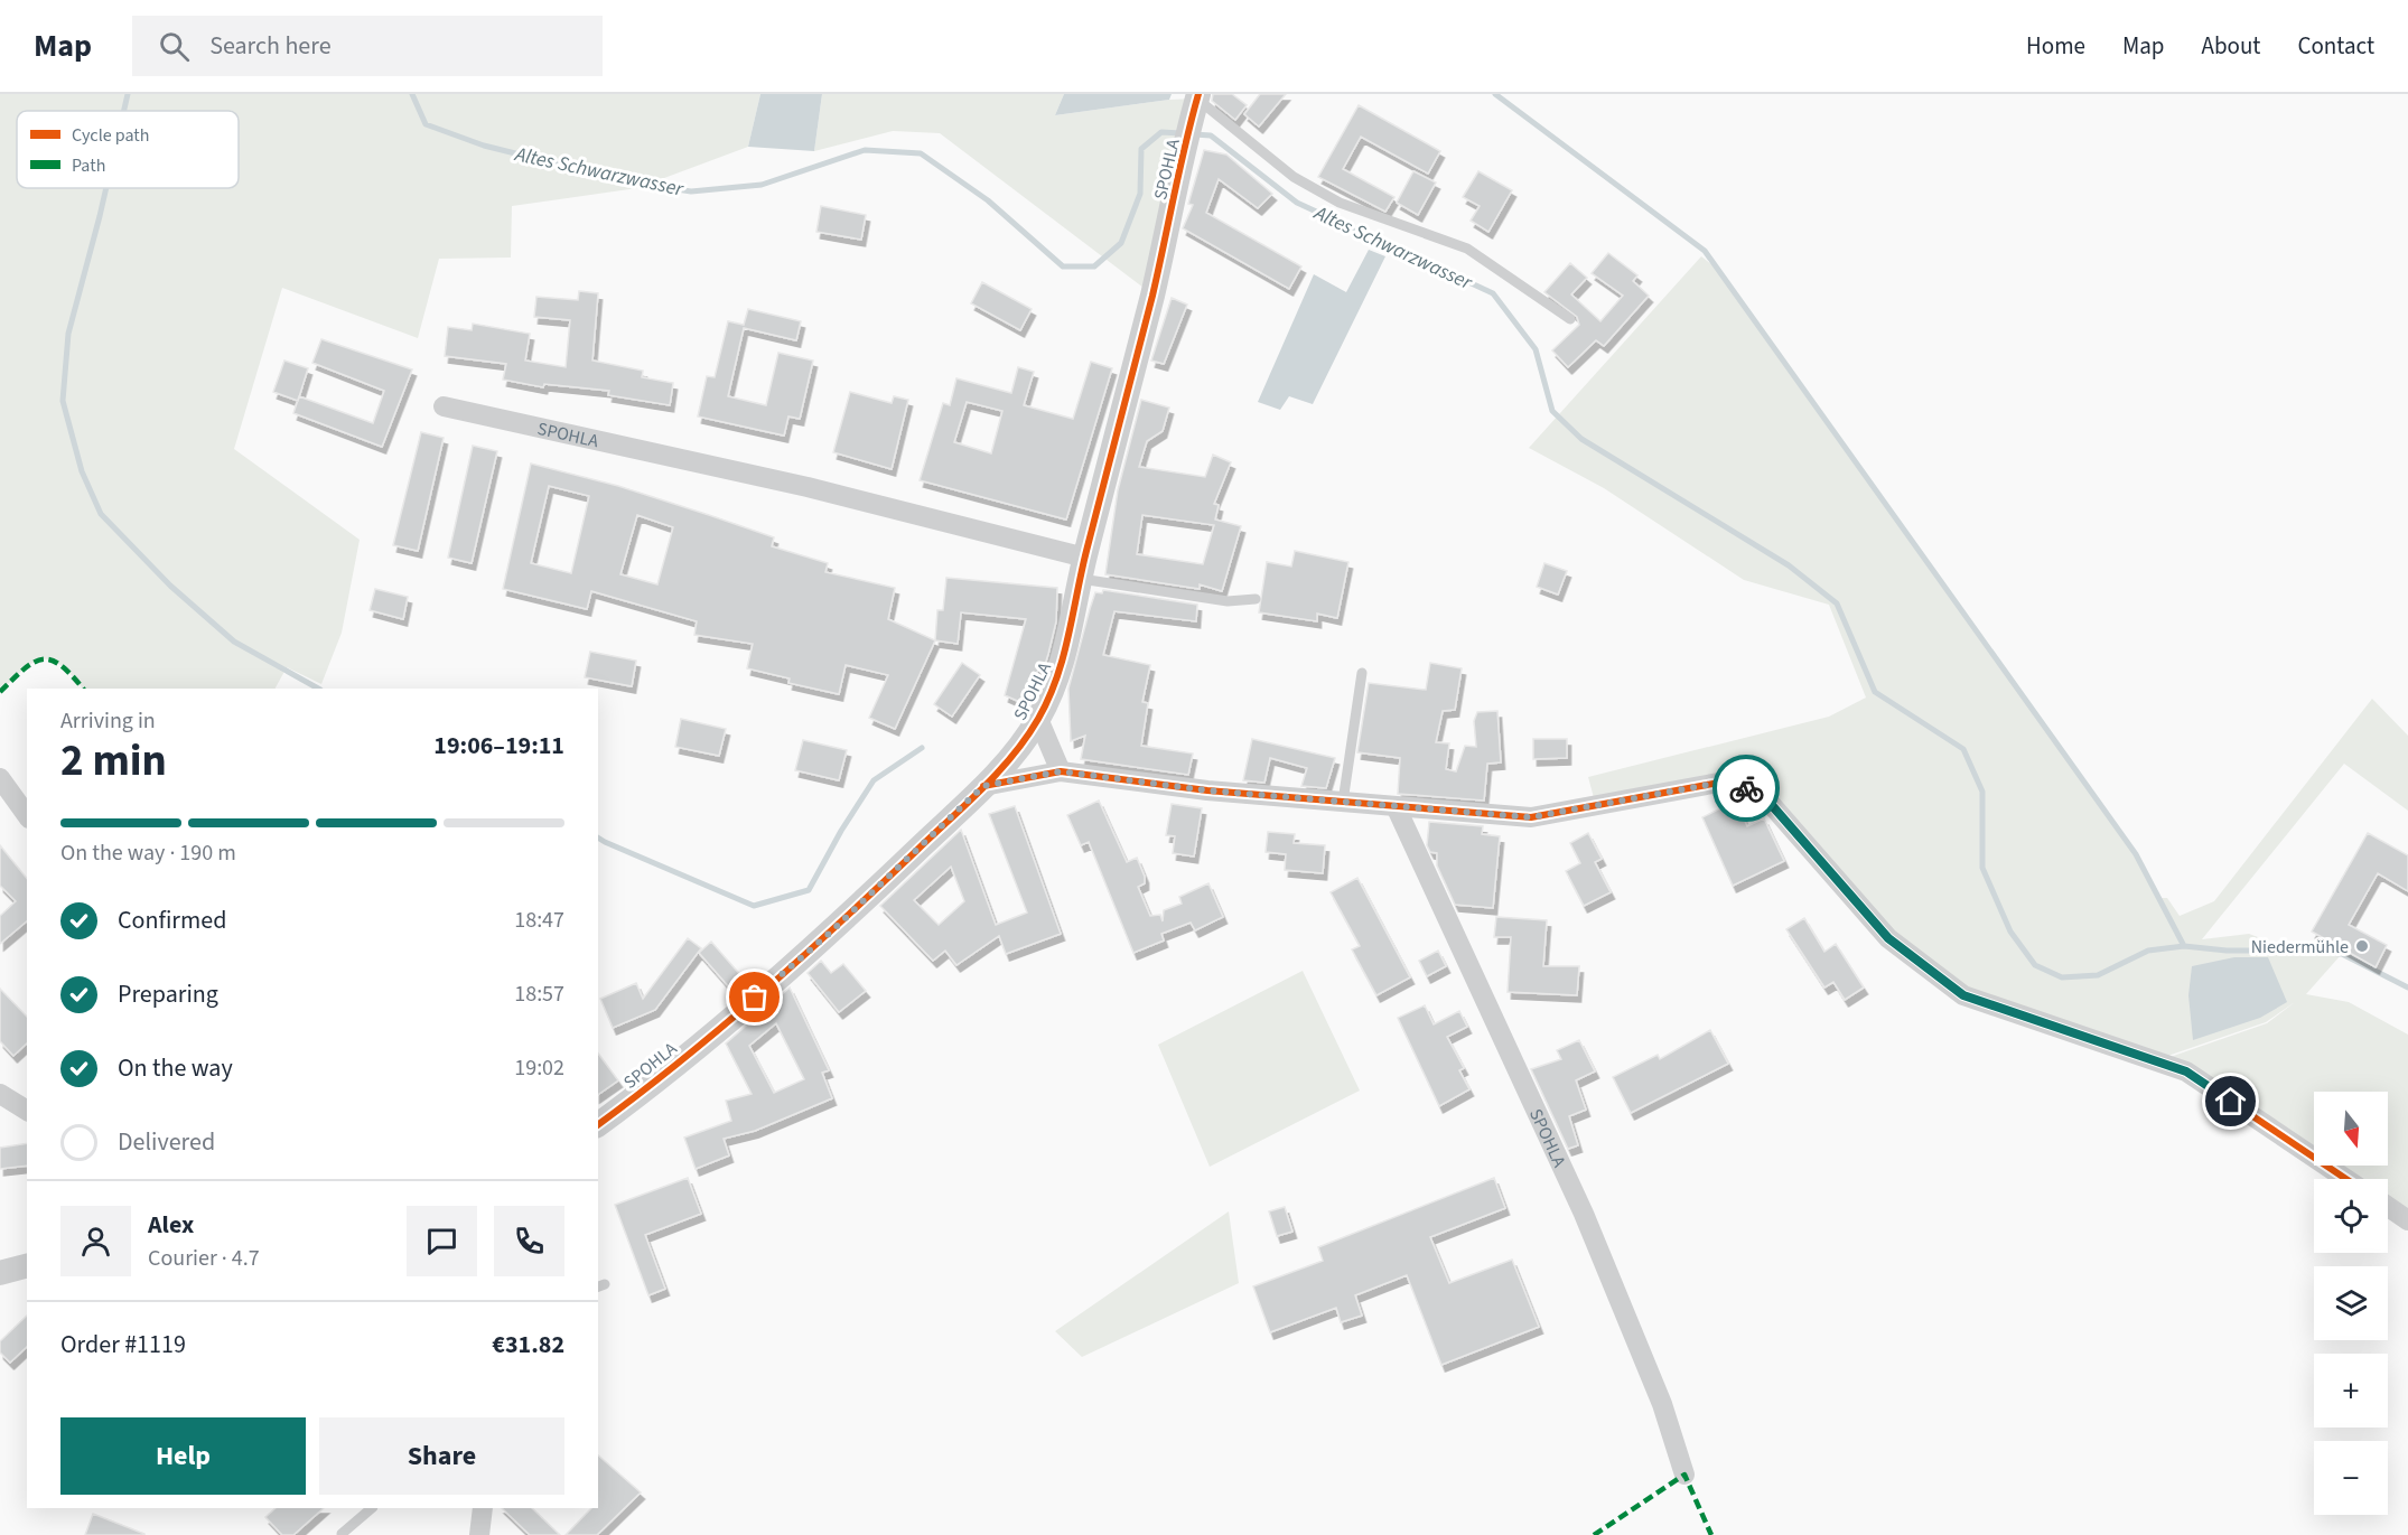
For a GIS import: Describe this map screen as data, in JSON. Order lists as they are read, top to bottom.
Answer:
{
  "streets": {
    "street": ["SPOHLA"]
  },
  "water": ["Altes Schwarzwasser"],
  "places": ["Niedermühle"],
  "legend": ["Cycle path", "Path"],
  "north": "bottom",
  "page": {
    "header": "Map",
    "search": "Search here",
    "nav": [
      "Home",
      "Map",
      "About",
      "Contact"
    ],
    "heading": ["2 min", "Arriving in", "19:06–19:11"],
    "panel": [
      "Alex",
      "Courier · 4.7",
      "Order #1119",
      "€31.82"
    ],
    "bar": "On the way · 190 m",
    "list": [
      ["Confirmed", "18:47"],
      ["Preparing", "18:57"],
      ["On the way", "19:02"],
      "Delivered"
    ],
    "map_buttons": ["+", "−"],
    "buttons": ["Help", "Share"]
  }
}
